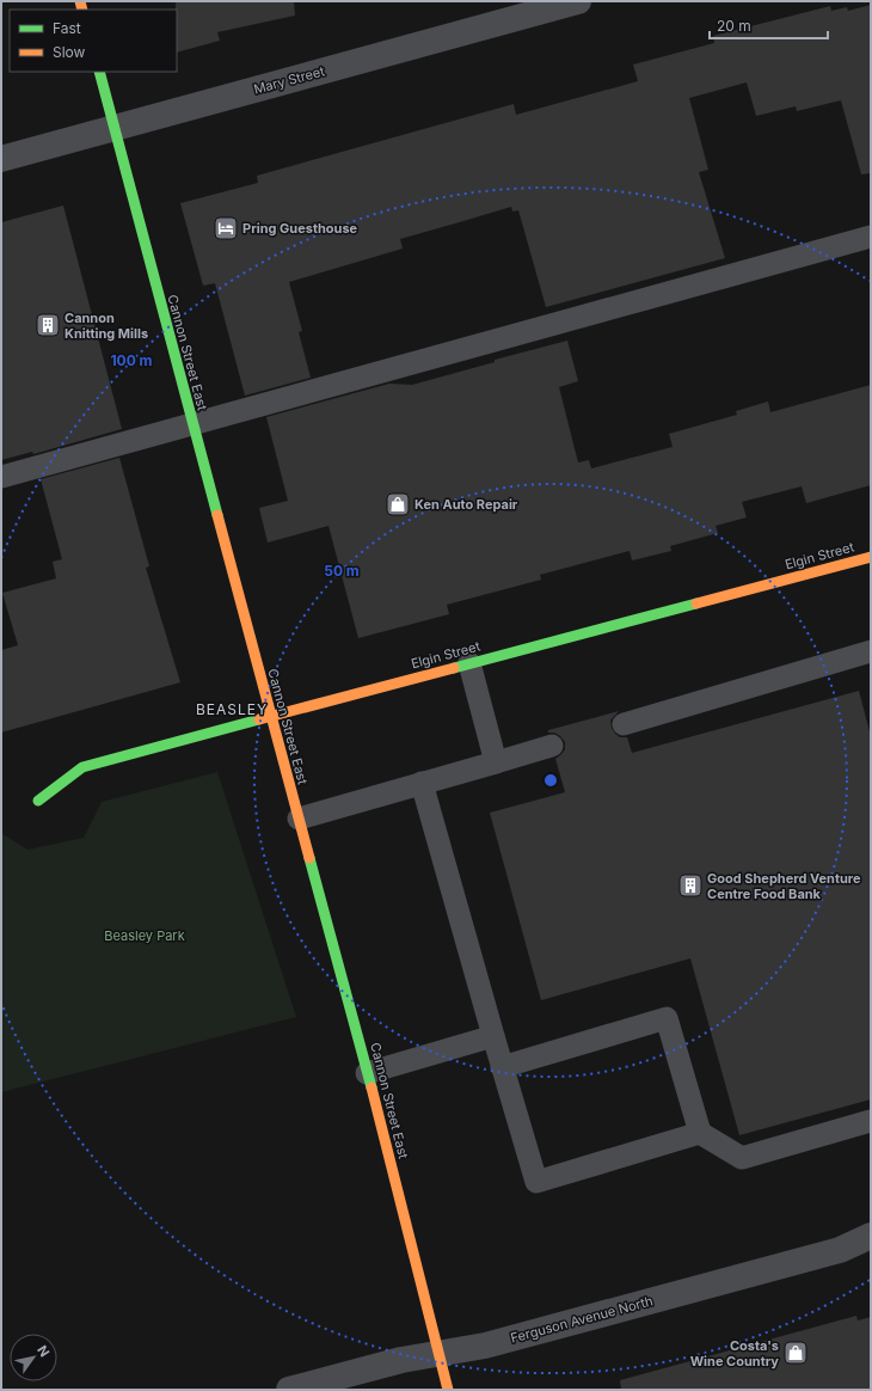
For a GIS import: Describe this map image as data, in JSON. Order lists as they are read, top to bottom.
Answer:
{
  "streets": {
    "main road": ["Cannon Street East", "Elgin Street"],
    "street": ["Mary Street", "Ferguson Avenue North"]
  },
  "crossings": [
    ["Mary Street", "Cannon Street East"],
    ["Cannon Street East", "Elgin Street"],
    ["Cannon Street East", "Ferguson Avenue North"]
  ],
  "districts": ["BEASLEY"],
  "parks": ["Beasley Park"],
  "places": {
    "hotel": ["Pring Guesthouse"],
    "building": ["Cannon Knitting Mills", "Good Shepherd Venture Centre Food Bank"],
    "shop": ["Ken Auto Repair", "Costa's Wine Country"]
  },
  "legend": ["Fast", "Slow"],
  "scale_bar": "20 m",
  "north": "top right",
  "rings": ["100 m", "50 m"]
}
